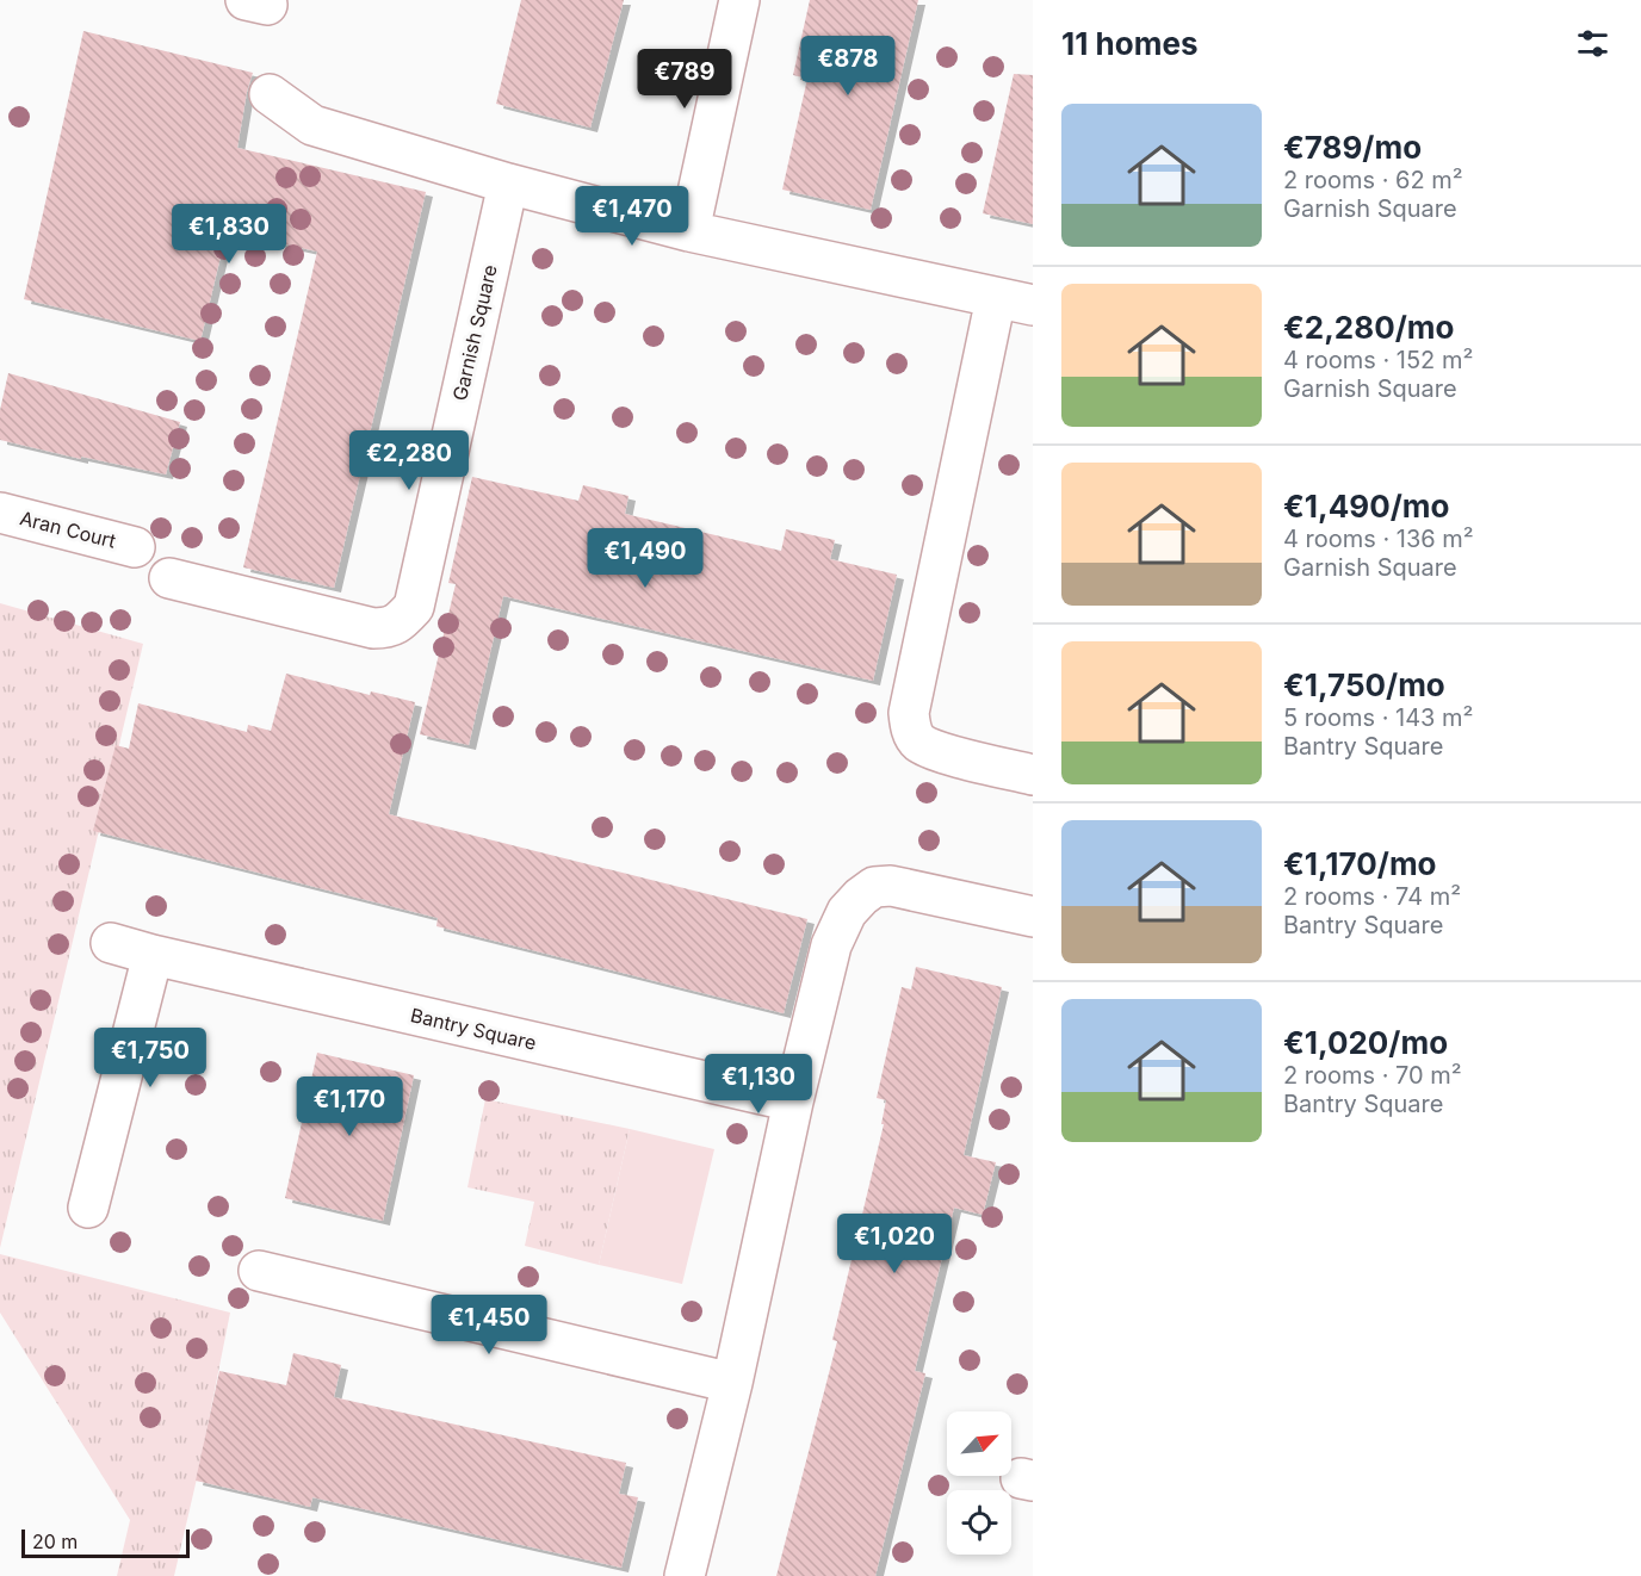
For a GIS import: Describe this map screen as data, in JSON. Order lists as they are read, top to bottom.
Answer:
{
  "streets": {
    "street": ["Garnish Square", "Aran Court", "Bantry Square"]
  },
  "scale_bar": "20 m",
  "north": "top right",
  "page": {
    "heading": "11 homes",
    "price": [
      "€878",
      "€789",
      "€1,470",
      "€1,830",
      "€2,280",
      "€1,490",
      "€1,750",
      "€1,130",
      "€1,170",
      "€1,020",
      "€1,450"
    ],
    "list": [
      {
        "name": "€789/mo",
        "note": "2 rooms · 62 m² · Garnish Square"
      },
      {
        "name": "€2,280/mo",
        "note": "4 rooms · 152 m² · Garnish Square"
      },
      {
        "name": "€1,490/mo",
        "note": "4 rooms · 136 m² · Garnish Square"
      },
      {
        "name": "€1,750/mo",
        "note": "5 rooms · 143 m² · Bantry Square"
      },
      {
        "name": "€1,170/mo",
        "note": "2 rooms · 74 m² · Bantry Square"
      },
      {
        "name": "€1,020/mo",
        "note": "2 rooms · 70 m² · Bantry Square"
      }
    ],
    "scale": "20 m"
  }
}
